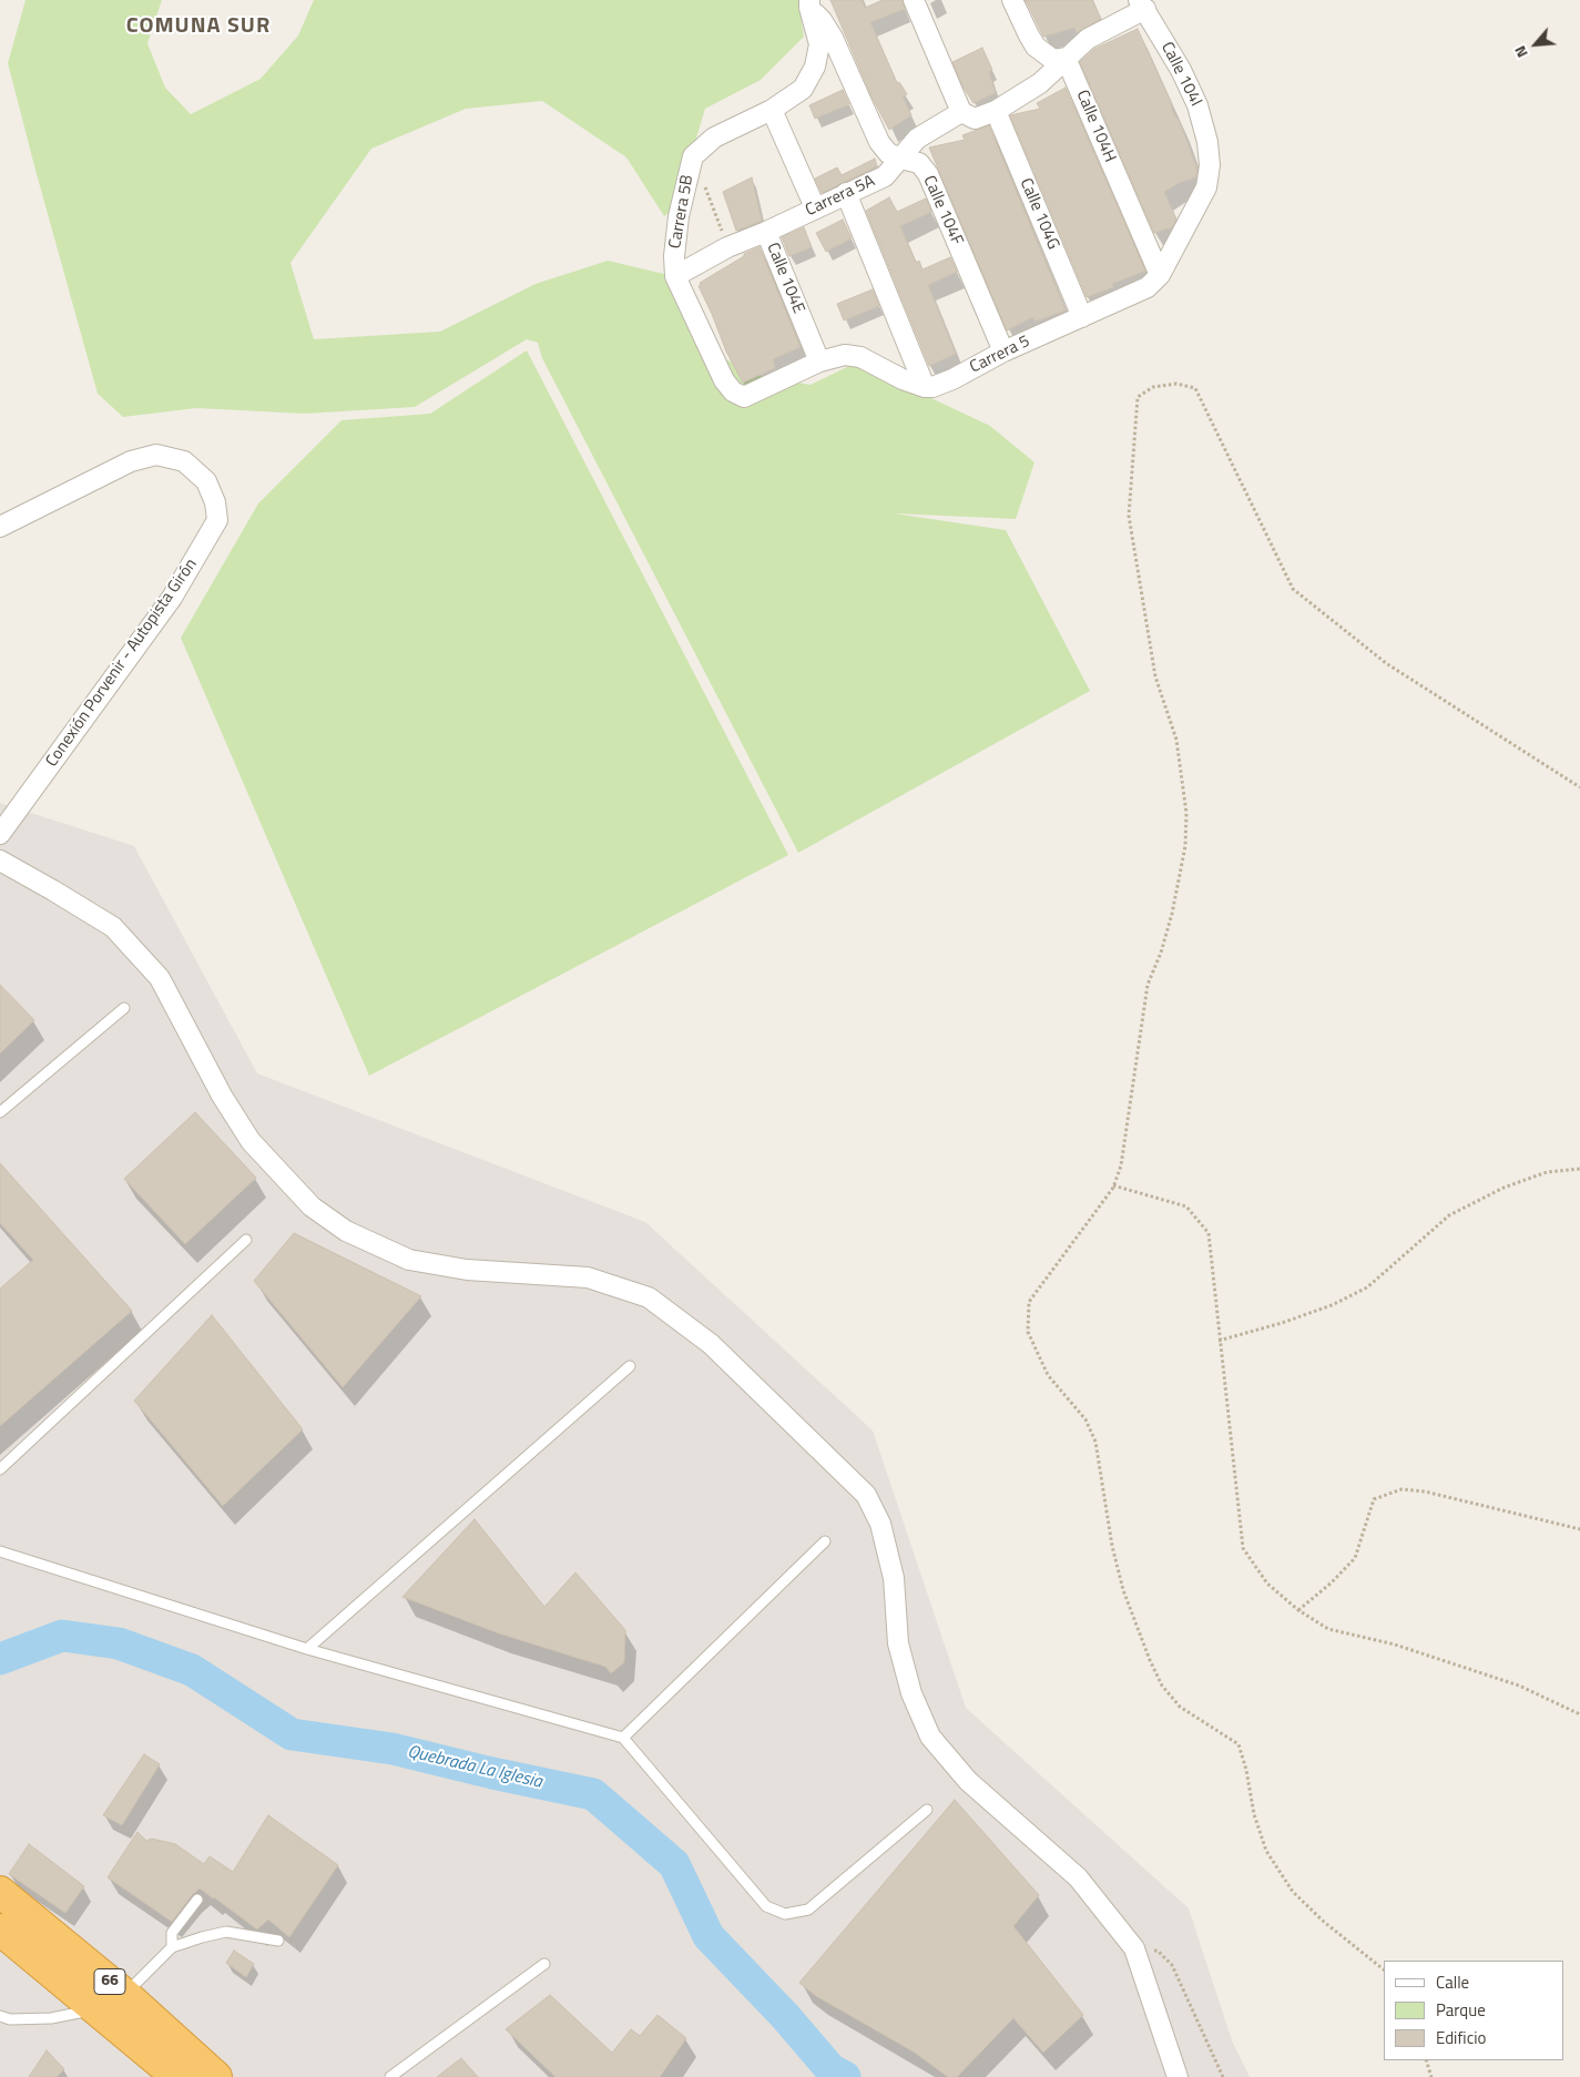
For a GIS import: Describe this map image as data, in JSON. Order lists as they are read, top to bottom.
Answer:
{
  "streets": {
    "highway": ["66"],
    "street": [
      "Calle 104I",
      "Calle 104H",
      "Carrera 5A",
      "Calle 104F",
      "Carrera 5B",
      "Calle 104G",
      "Calle 104E",
      "Carrera 5",
      "Conexión Porvenir - Autopista Girón"
    ]
  },
  "crossings": [
    ["Calle 104I", "Carrera 5A"],
    ["Calle 104I", "Carrera 5"],
    ["Calle 104H", "Carrera 5A"],
    ["Calle 104H", "Carrera 5"],
    ["Carrera 5A", "Calle 104F"],
    ["Carrera 5A", "Calle 104G"],
    ["Carrera 5A", "Calle 104E"],
    ["Calle 104F", "Carrera 5B"],
    ["Calle 104F", "Carrera 5"],
    ["Carrera 5B", "Calle 104E"],
    ["Calle 104G", "Carrera 5"]
  ],
  "districts": ["COMUNA SUR"],
  "water": ["Quebrada La Iglesia"],
  "legend": ["Calle", "Parque", "Edificio"],
  "north": "bottom left"
}
